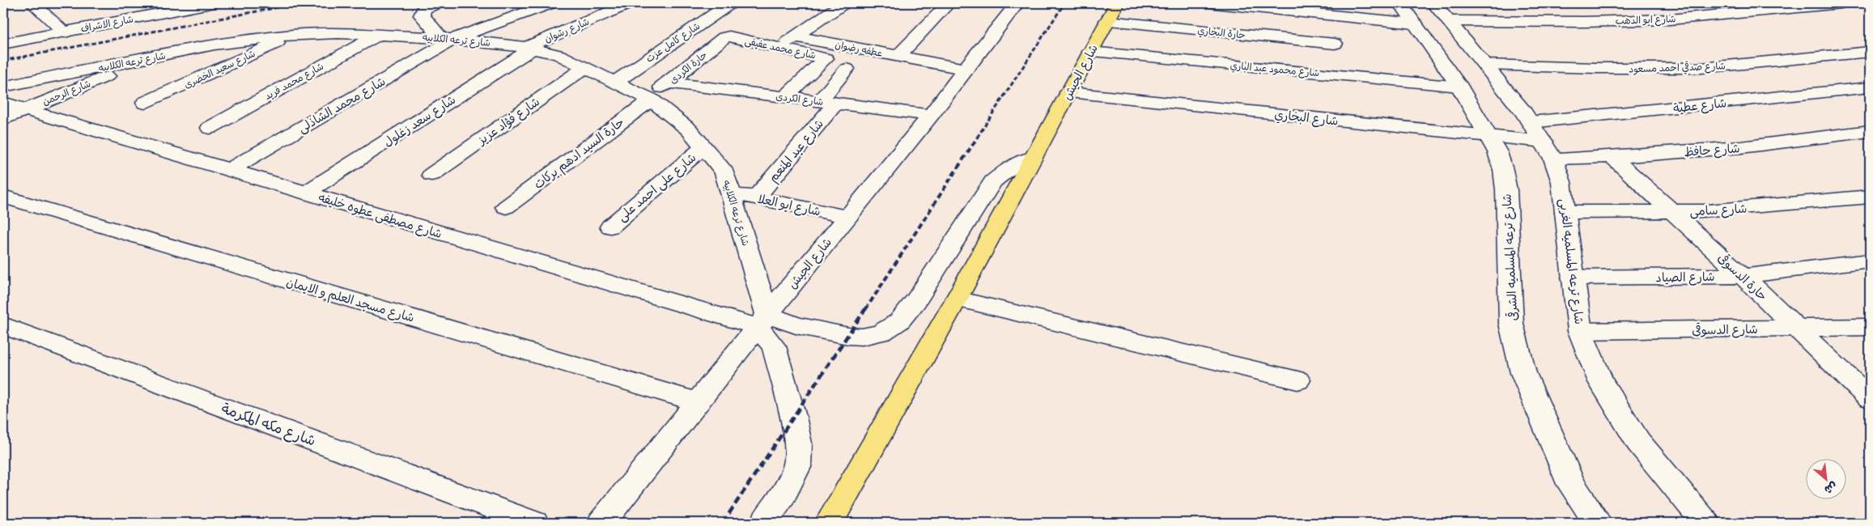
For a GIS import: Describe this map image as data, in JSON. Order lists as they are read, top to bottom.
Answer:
{
  "streets": {
    "main road": ["شارع الجيش"],
    "street": [
      "شارع ابو الدهب",
      "شارع الاشراف",
      "شارع رشوان",
      "حارة البخاري",
      "شارع ترعه الكلابيه",
      "شارع كامل عزت",
      "شارع محمد عفيفى",
      "عطفه رضوان",
      "حارة الكردى",
      "شارع صدقي احمد مسعود",
      "شارع سعيد الخضرى",
      "شارع محمود عبد الباري",
      "شارع محمد فريد",
      "شارع الرحمن",
      "شارع الكردى",
      "شارع محمد الشاذلى",
      "شارع عطية",
      "شارع البخاري",
      "شارع سعد زغلول",
      "شارع فؤاد عزيز",
      "شارع حافظ",
      "شارع عبد المنعم",
      "حارة السيد ادهم بركات",
      "شارع على احمد على",
      "شارع ابو العلا",
      "شارع سامى",
      "شارع مصطفى عطوه خليفه",
      "شارع ترعه المسلميه الشرقى",
      "شارع ترعه المسلميه الغربى",
      "شارع الصياد",
      "حارة الدسوقى",
      "شارع مسجد العلم و الايمان",
      "شارع الدسوقى",
      "شارع مكه المكرمة"
    ]
  },
  "crossings": [
    ["شارع ابو الدهب", "شارع ترعه المسلميه الغربى"],
    ["شارع رشوان", "شارع ترعه الكلابيه"],
    ["شارع رشوان", "شارع سعد زغلول"],
    ["حارة البخاري", "شارع الجيش"],
    ["شارع ترعه الكلابيه", "شارع كامل عزت"],
    ["شارع ترعه الكلابيه", "حارة الكردى"],
    ["شارع ترعه الكلابيه", "شارع سعيد الخضرى"],
    ["شارع ترعه الكلابيه", "شارع الجيش"],
    ["شارع ترعه الكلابيه", "شارع محمد فريد"],
    ["شارع ترعه الكلابيه", "شارع الرحمن"],
    ["شارع ترعه الكلابيه", "شارع محمد الشاذلى"],
    ["شارع ترعه الكلابيه", "شارع سعد زغلول"],
    ["شارع ترعه الكلابيه", "شارع فؤاد عزيز"],
    ["شارع ترعه الكلابيه", "حارة السيد ادهم بركات"],
    ["شارع ترعه الكلابيه", "شارع على احمد على"],
    ["شارع ترعه الكلابيه", "شارع ابو العلا"],
    ["شارع ترعه الكلابيه", "شارع مصطفى عطوه خليفه"],
    ["شارع محمد عفيفى", "حارة الكردى"],
    ["شارع محمد عفيفى", "شارع الكردى"],
    ["عطفه رضوان", "شارع الجيش"],
    ["حارة الكردى", "شارع الكردى"],
    ["حارة الكردى", "حارة السيد ادهم بركات"],
    ["شارع صدقي احمد مسعود", "شارع ترعه المسلميه الغربى"],
    ["شارع محمود عبد الباري", "شارع الجيش"],
    ["شارع محمود عبد الباري", "شارع ترعه المسلميه الشرقى"],
    ["شارع الجيش", "شارع الكردى"],
    ["شارع الجيش", "شارع البخاري"],
    ["شارع الجيش", "شارع ابو العلا"],
    ["شارع الجيش", "شارع مصطفى عطوه خليفه"],
    ["شارع الجيش", "شارع مسجد العلم و الايمان"],
    ["شارع الرحمن", "شارع مصطفى عطوه خليفه"],
    ["شارع الكردى", "شارع عبد المنعم"],
    ["شارع محمد الشاذلى", "شارع مصطفى عطوه خليفه"],
    ["شارع عطية", "شارع ترعه المسلميه الغربى"],
    ["شارع البخاري", "شارع حافظ"],
    ["شارع البخاري", "شارع ترعه المسلميه الشرقى"],
    ["شارع البخاري", "شارع ترعه المسلميه الغربى"],
    ["شارع سعد زغلول", "شارع مصطفى عطوه خليفه"],
    ["شارع حافظ", "شارع ترعه المسلميه الغربى"],
    ["شارع حافظ", "حارة الدسوقى"],
    ["شارع عبد المنعم", "شارع ابو العلا"],
    ["شارع سامى", "شارع ترعه المسلميه الغربى"],
    ["شارع سامى", "حارة الدسوقى"],
    ["شارع ترعه المسلميه الغربى", "شارع الصياد"],
    ["شارع ترعه المسلميه الغربى", "شارع الدسوقى"],
    ["شارع الصياد", "حارة الدسوقى"],
    ["حارة الدسوقى", "شارع الدسوقى"]
  ],
  "north": "bottom right"
}
